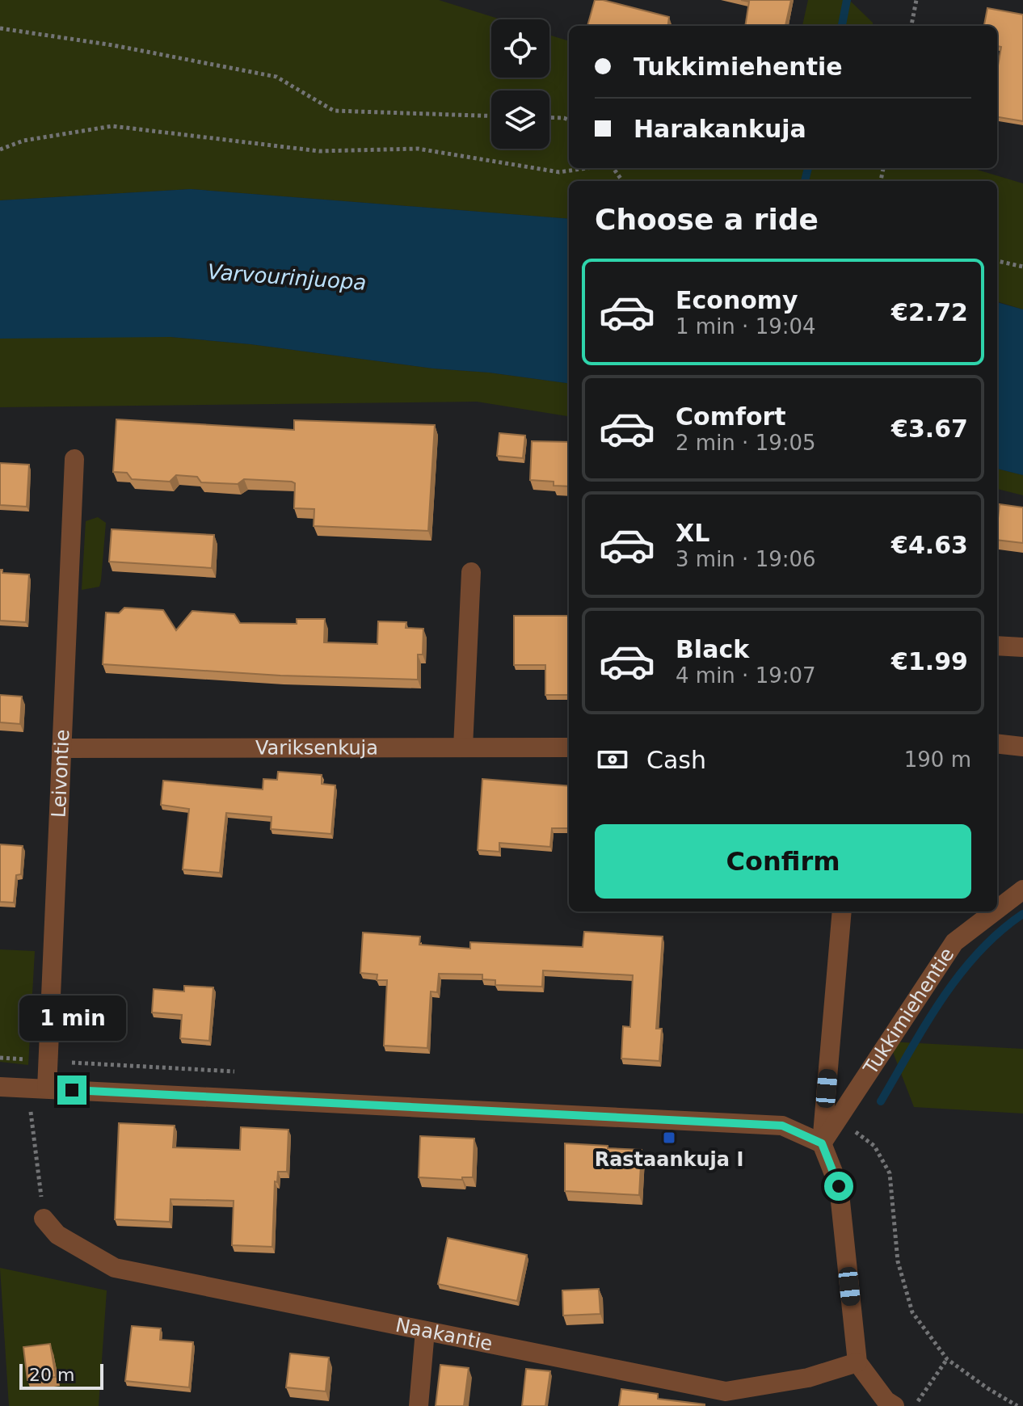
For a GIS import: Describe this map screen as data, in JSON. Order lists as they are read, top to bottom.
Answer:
{
  "streets": {
    "street": [
      "Variksenkuja",
      "Leivontie",
      "Tukkimiehentie",
      "Naakantie"
    ]
  },
  "crossings": [
    ["Variksenkuja", "Leivontie"]
  ],
  "water": ["Varvourinjuopa"],
  "places": {
    "transit": ["Rastaankuja I"]
  },
  "scale_bar": "20 m",
  "page": {
    "banner": ["Tukkimiehentie", "Harakankuja"],
    "heading": "Choose a ride",
    "list": [
      {
        "name": "Economy",
        "note": "1 min · 19:04",
        "value": "€2.72"
      },
      {
        "name": "Comfort",
        "note": "2 min · 19:05",
        "value": "€3.67"
      },
      {
        "name": "XL",
        "note": "3 min · 19:06",
        "value": "€4.63"
      },
      {
        "name": "Black",
        "note": "4 min · 19:07",
        "value": "€1.99"
      }
    ],
    "pay": ["Cash", "190 m"],
    "buttons": "Confirm",
    "bubble": "1 min",
    "scale": "20 m"
  }
}
